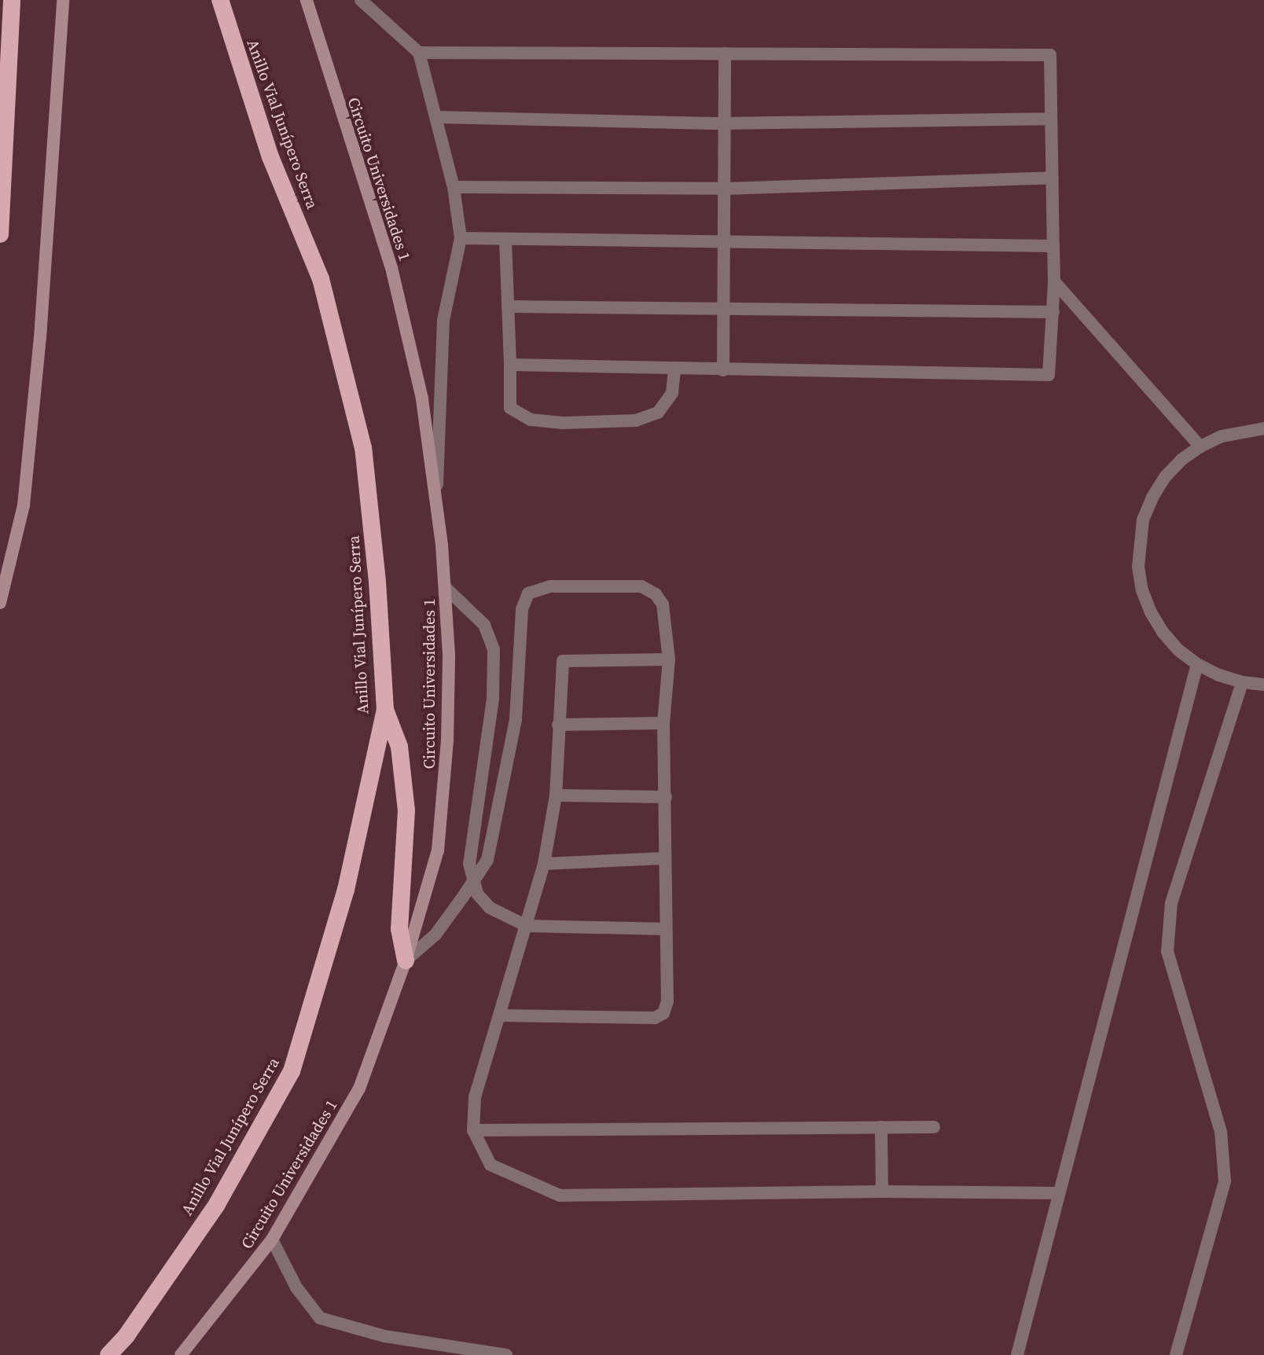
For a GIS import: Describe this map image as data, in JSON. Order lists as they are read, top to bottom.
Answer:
{
  "streets": {
    "highway": ["Anillo Vial Junípero Serra"],
    "main road": ["Circuito Universidades 1"]
  }
}
